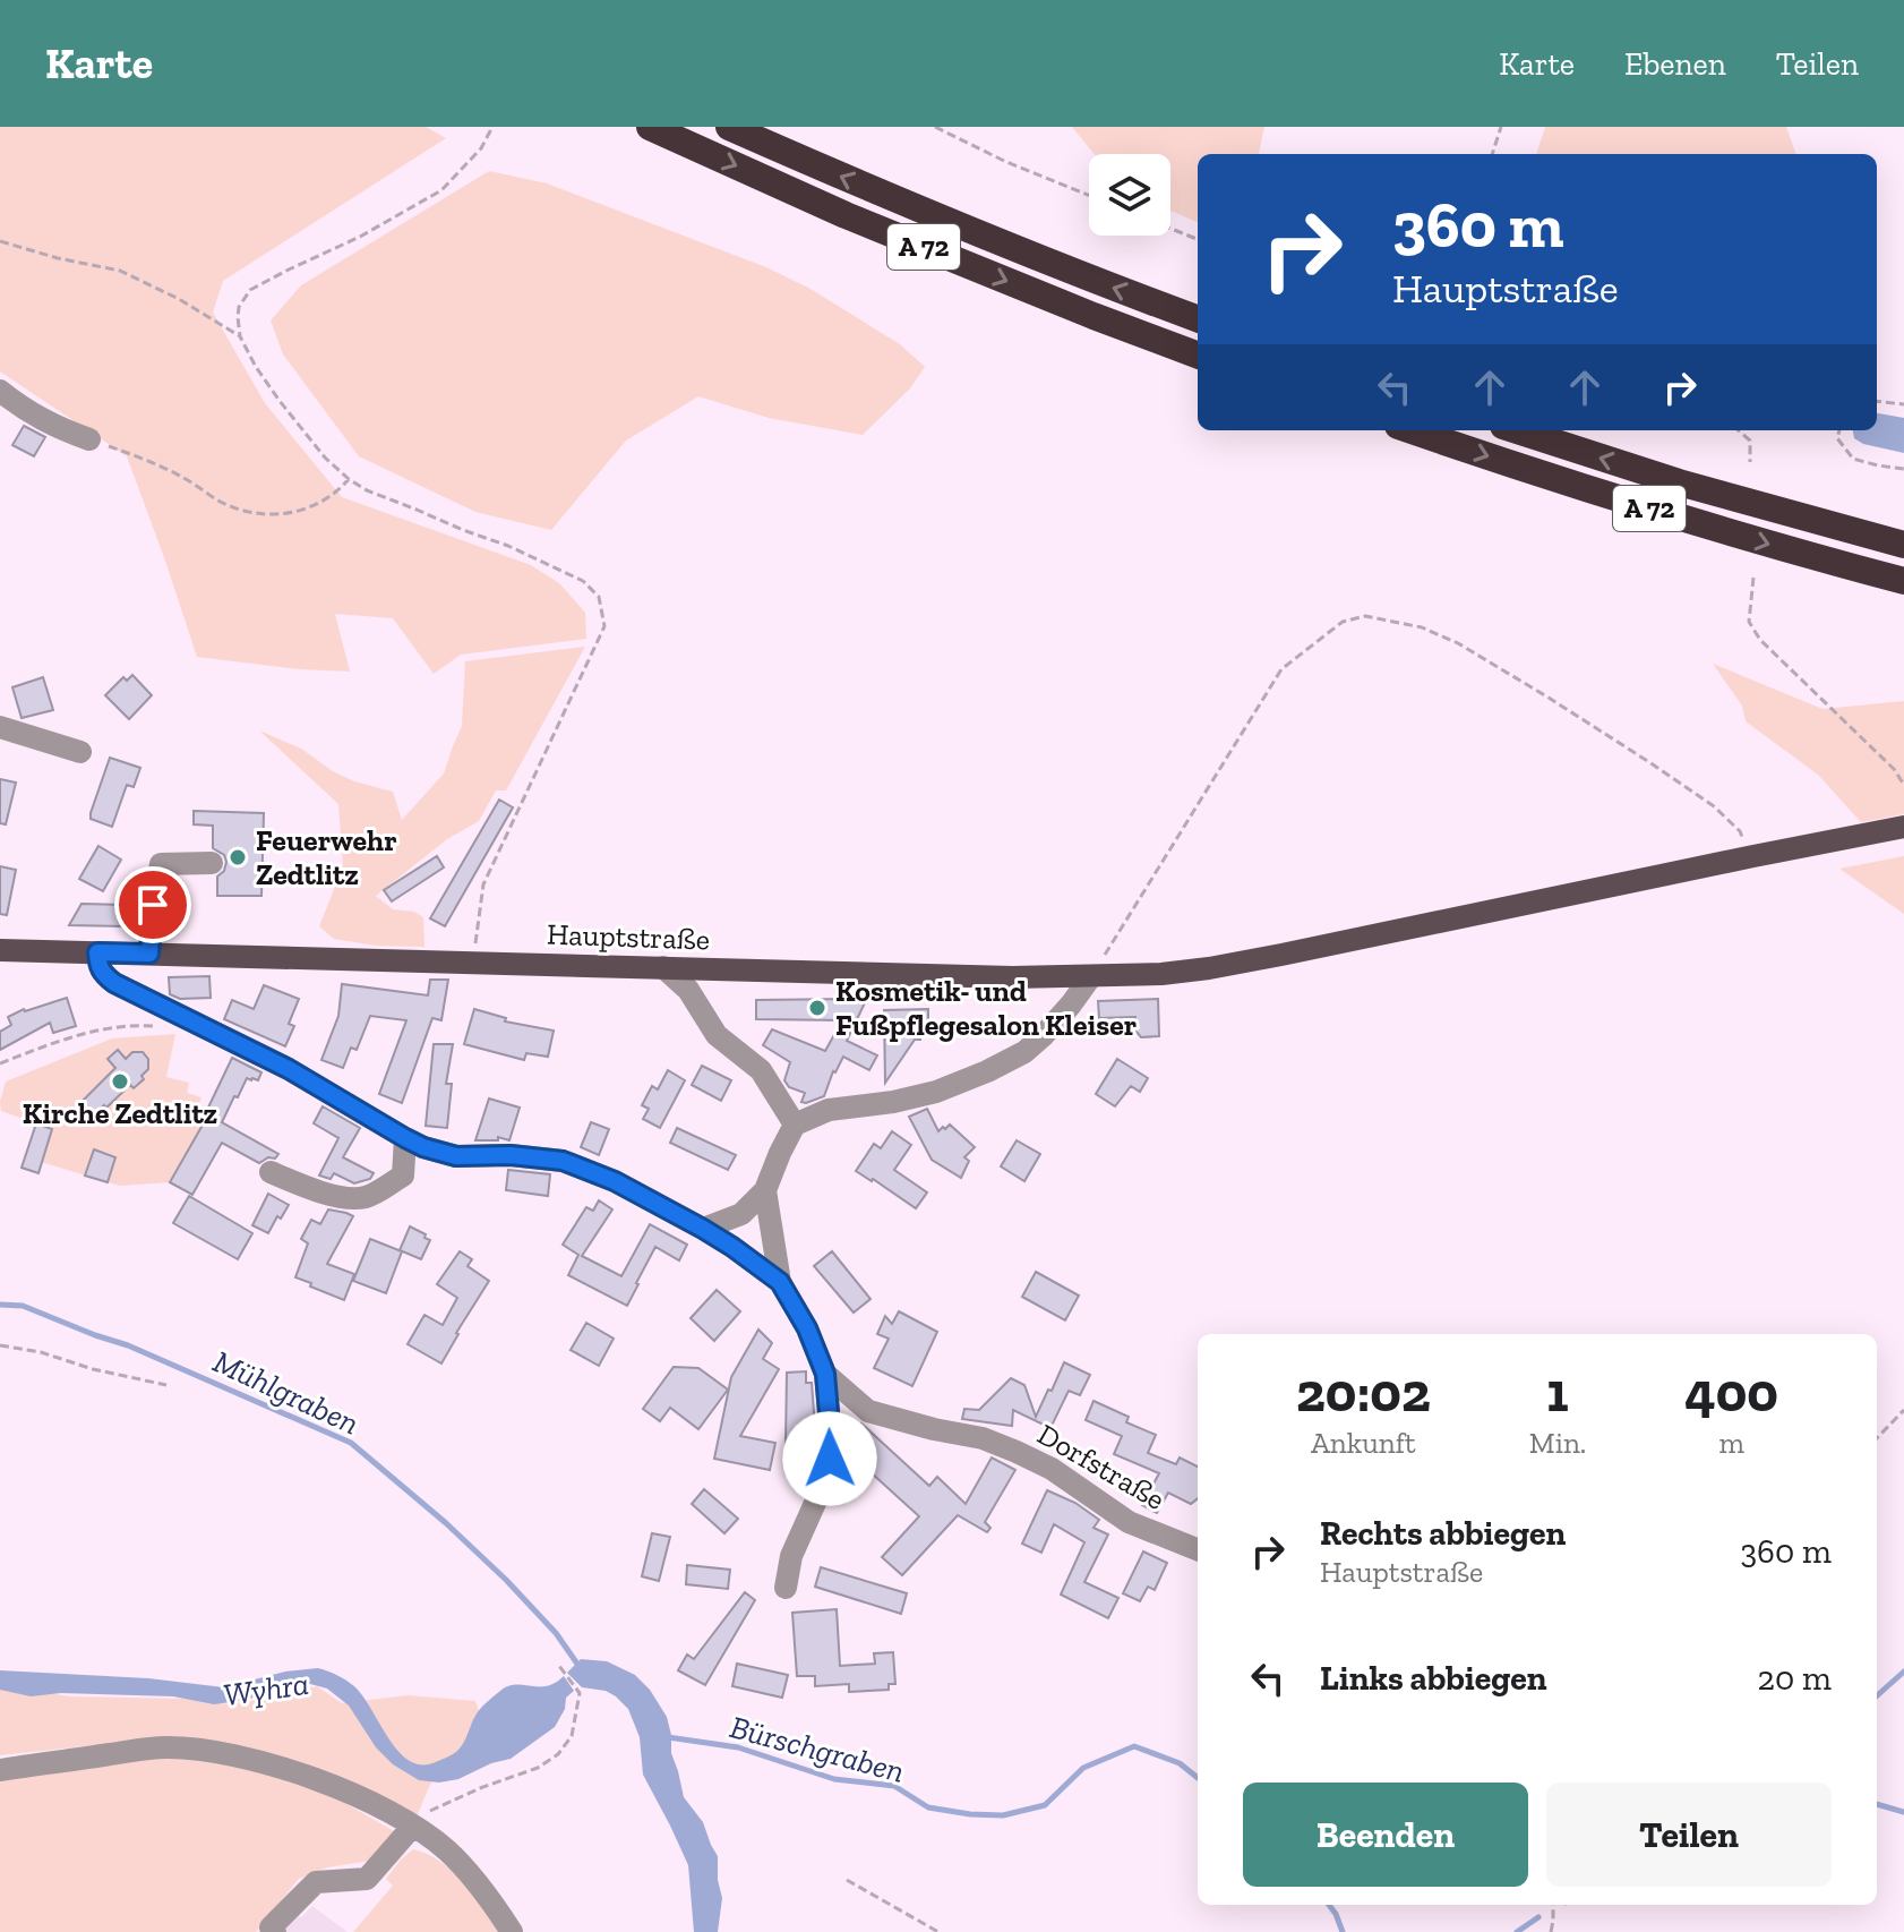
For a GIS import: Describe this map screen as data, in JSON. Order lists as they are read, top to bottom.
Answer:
{
  "streets": {
    "highway": ["A 72"],
    "main road": ["Hauptstraße"],
    "street": ["Dorfstraße"]
  },
  "crossings": [
    ["Hauptstraße", "Dorfstraße"]
  ],
  "water": ["Mühlgraben", "Wyhra", "Bürschgraben"],
  "places": ["Feuerwehr Zedtlitz", "Kosmetik- und Fußpflegesalon Kleiser", "Kirche Zedtlitz"],
  "page": {
    "header": "Karte",
    "nav": ["Karte", "Ebenen", "Teilen"],
    "turn": ["360 m", "Hauptstraße"],
    "eta": [
      "20:02",
      "Ankunft",
      "1",
      "Min.",
      "400",
      "m"
    ],
    "list": [
      {
        "name": "Rechts abbiegen",
        "note": "Hauptstraße",
        "value": "360 m"
      },
      {
        "name": "Links abbiegen",
        "value": "20 m"
      }
    ],
    "buttons": ["Beenden", "Teilen"]
  }
}
